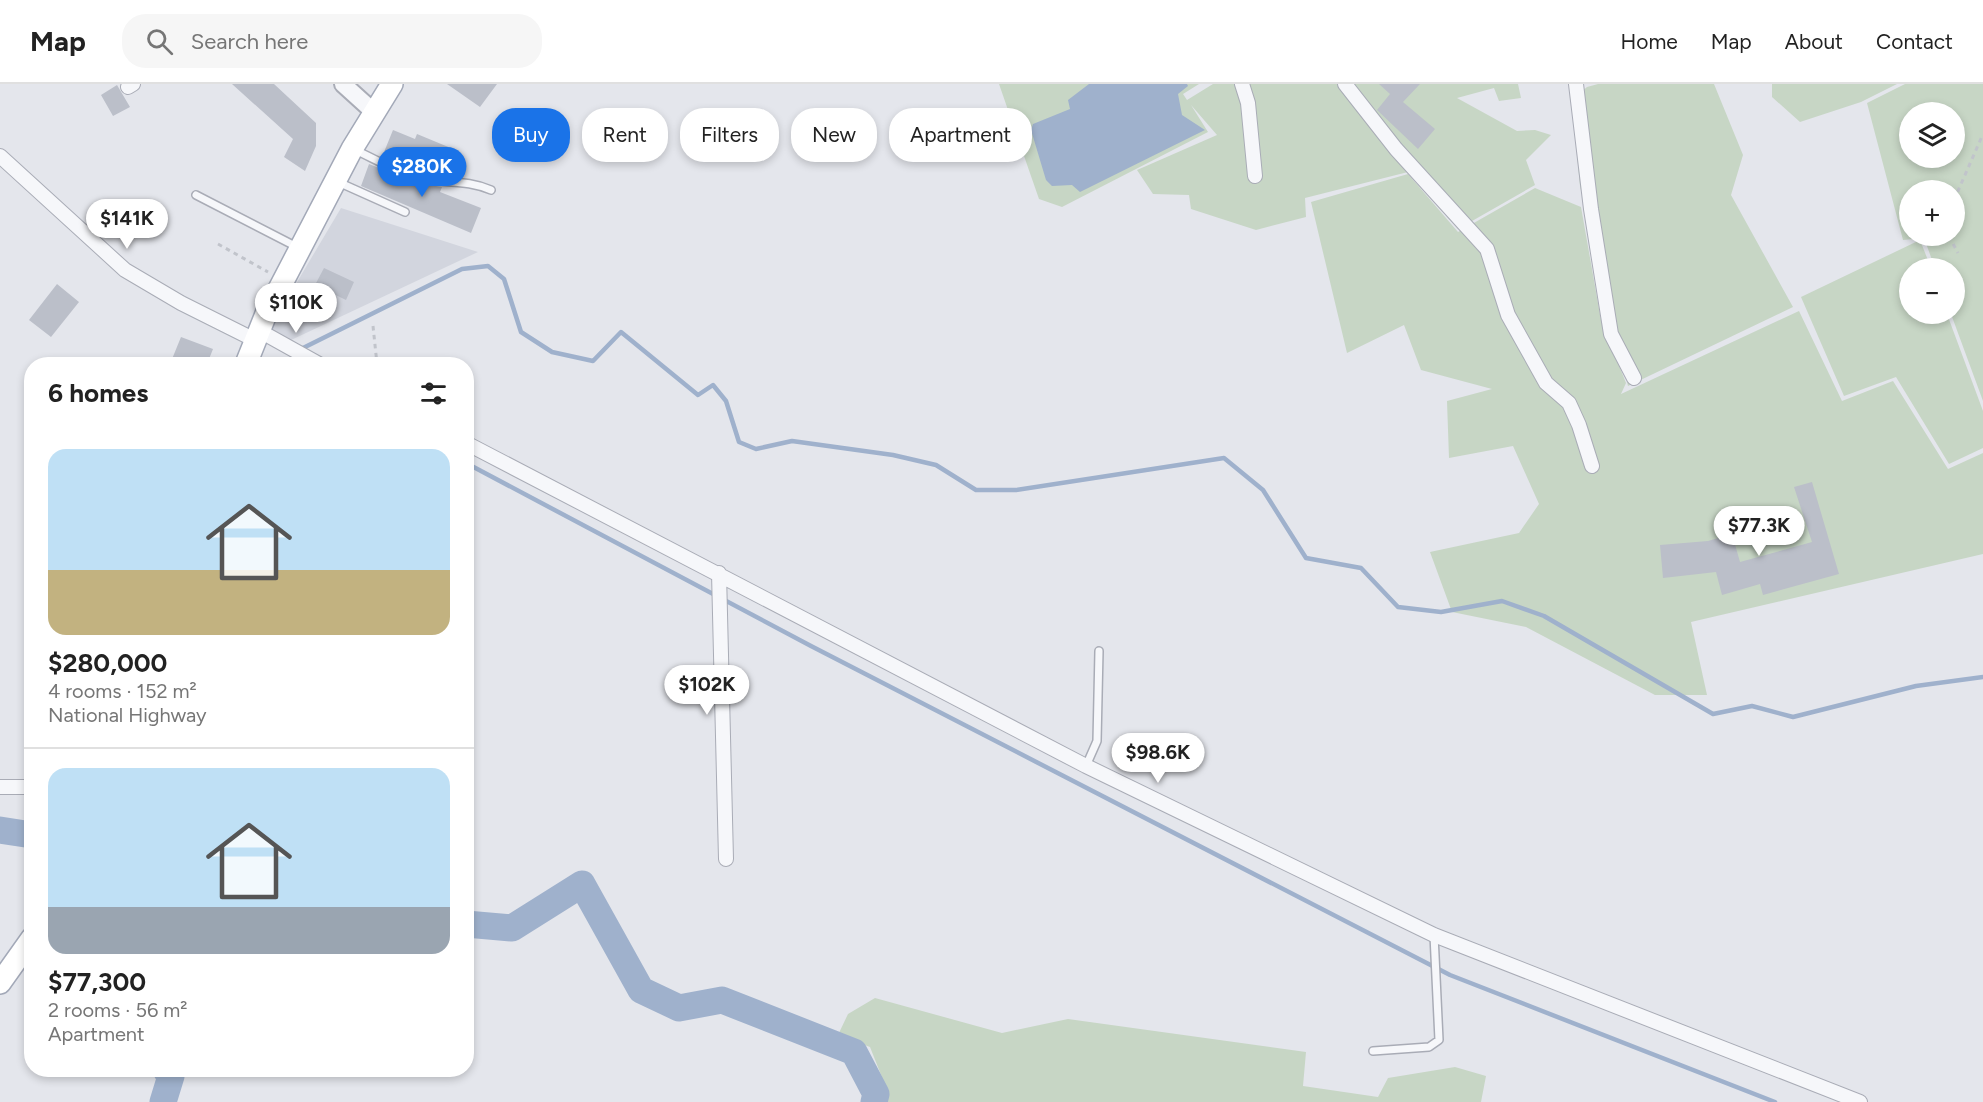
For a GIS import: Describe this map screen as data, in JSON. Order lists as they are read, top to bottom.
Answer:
{
  "page": {
    "header": "Map",
    "search": "Search here",
    "nav": [
      "Home",
      "Map",
      "About",
      "Contact"
    ],
    "map_buttons": ["+", "−"],
    "chip": [
      "Buy",
      "Rent",
      "Filters",
      "New",
      "Apartment"
    ],
    "price": [
      "$280K",
      "$141K",
      "$110K",
      "$77.3K",
      "$102K",
      "$98.6K"
    ],
    "heading": "6 homes",
    "list": [
      {
        "name": "$280,000",
        "note": "4 rooms · 152 m² · National Highway"
      },
      {
        "name": "$77,300",
        "note": "2 rooms · 56 m² · Apartment"
      }
    ]
  }
}
